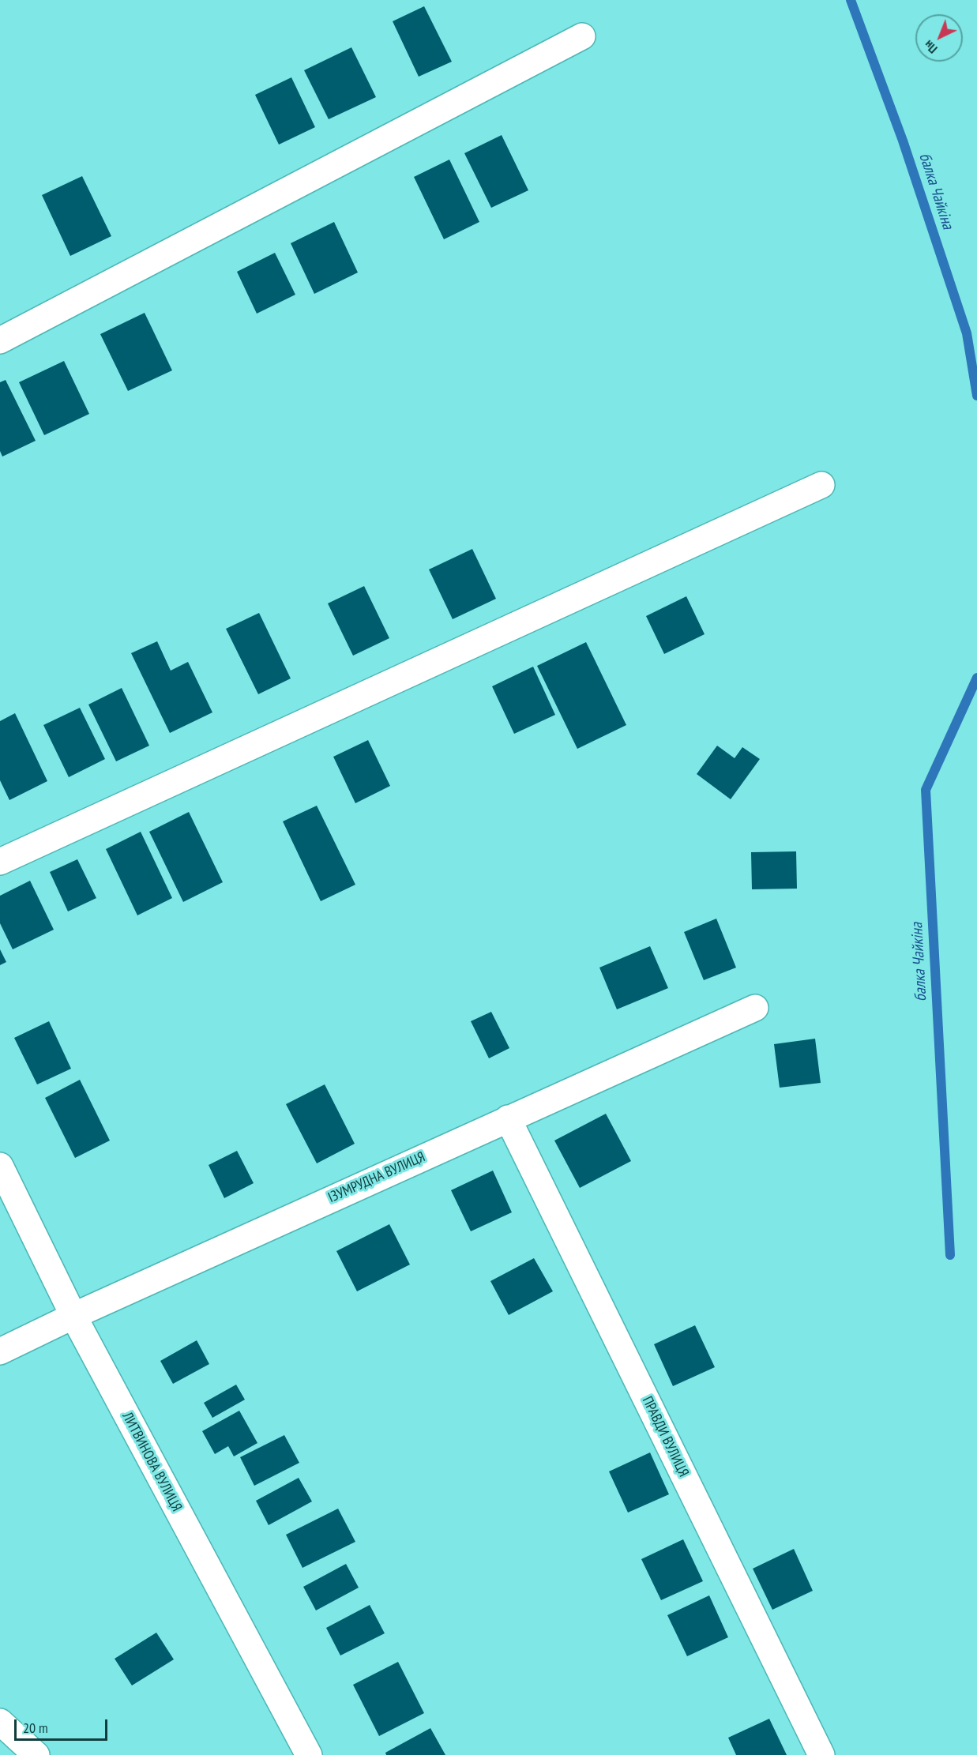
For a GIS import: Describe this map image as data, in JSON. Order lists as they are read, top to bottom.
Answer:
{
  "streets": {
    "street": ["ІЗУМРУДНА ВУЛИЦЯ", "ПРАВДИ ВУЛИЦЯ", "ЛИТВИНОВА ВУЛИЦЯ"]
  },
  "crossings": [
    ["ІЗУМРУДНА ВУЛИЦЯ", "ПРАВДИ ВУЛИЦЯ"],
    ["ІЗУМРУДНА ВУЛИЦЯ", "ЛИТВИНОВА ВУЛИЦЯ"]
  ],
  "water": ["балка Чайкіна"],
  "scale_bar": "20 m",
  "north": "bottom left"
}
